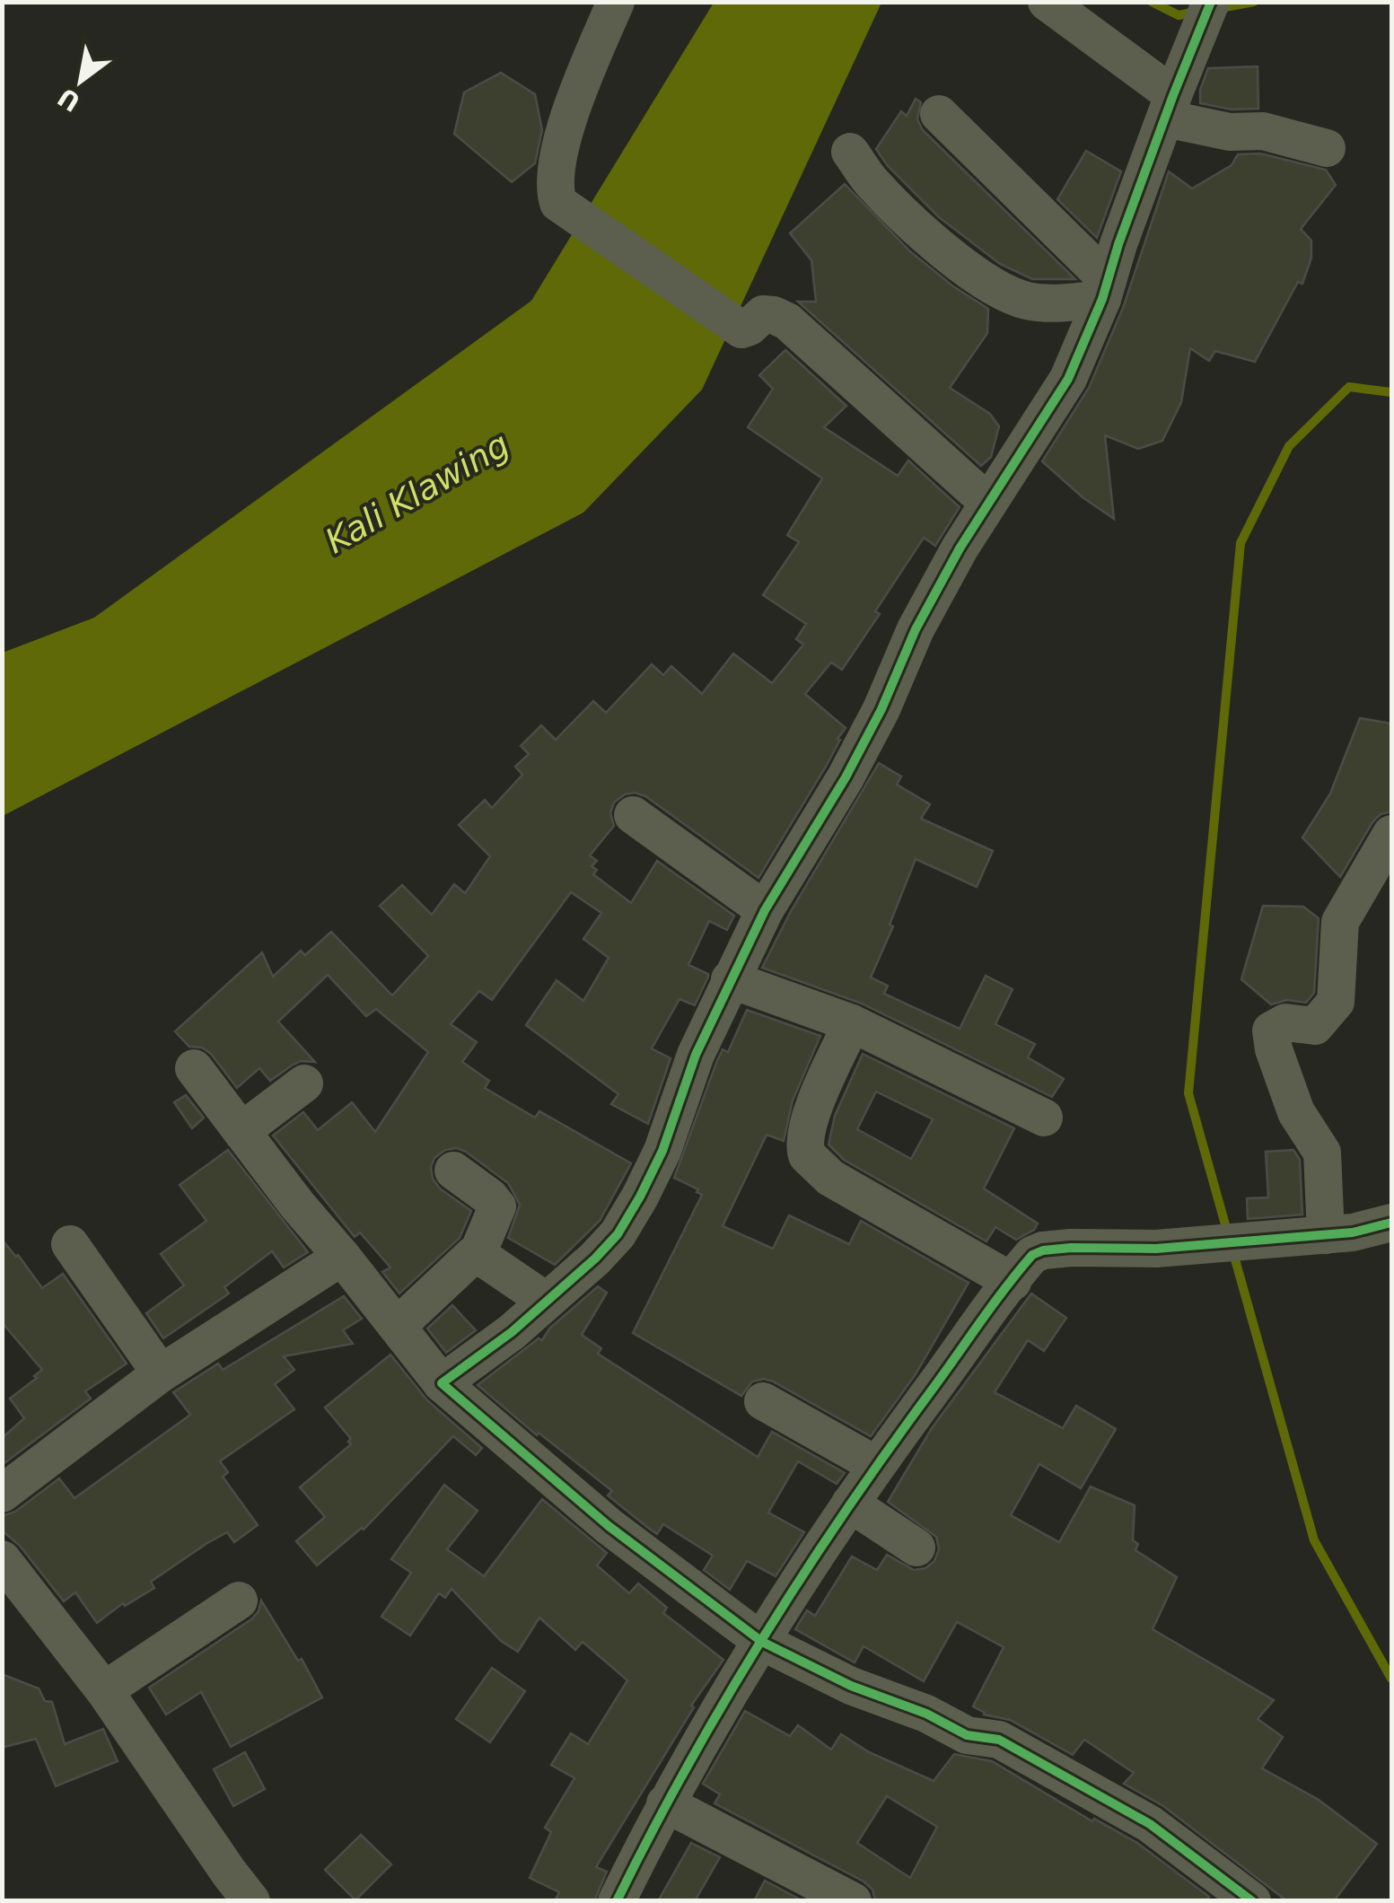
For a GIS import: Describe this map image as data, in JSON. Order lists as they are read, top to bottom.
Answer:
{
  "water": ["Kali Klawing"],
  "north": "bottom left"
}
